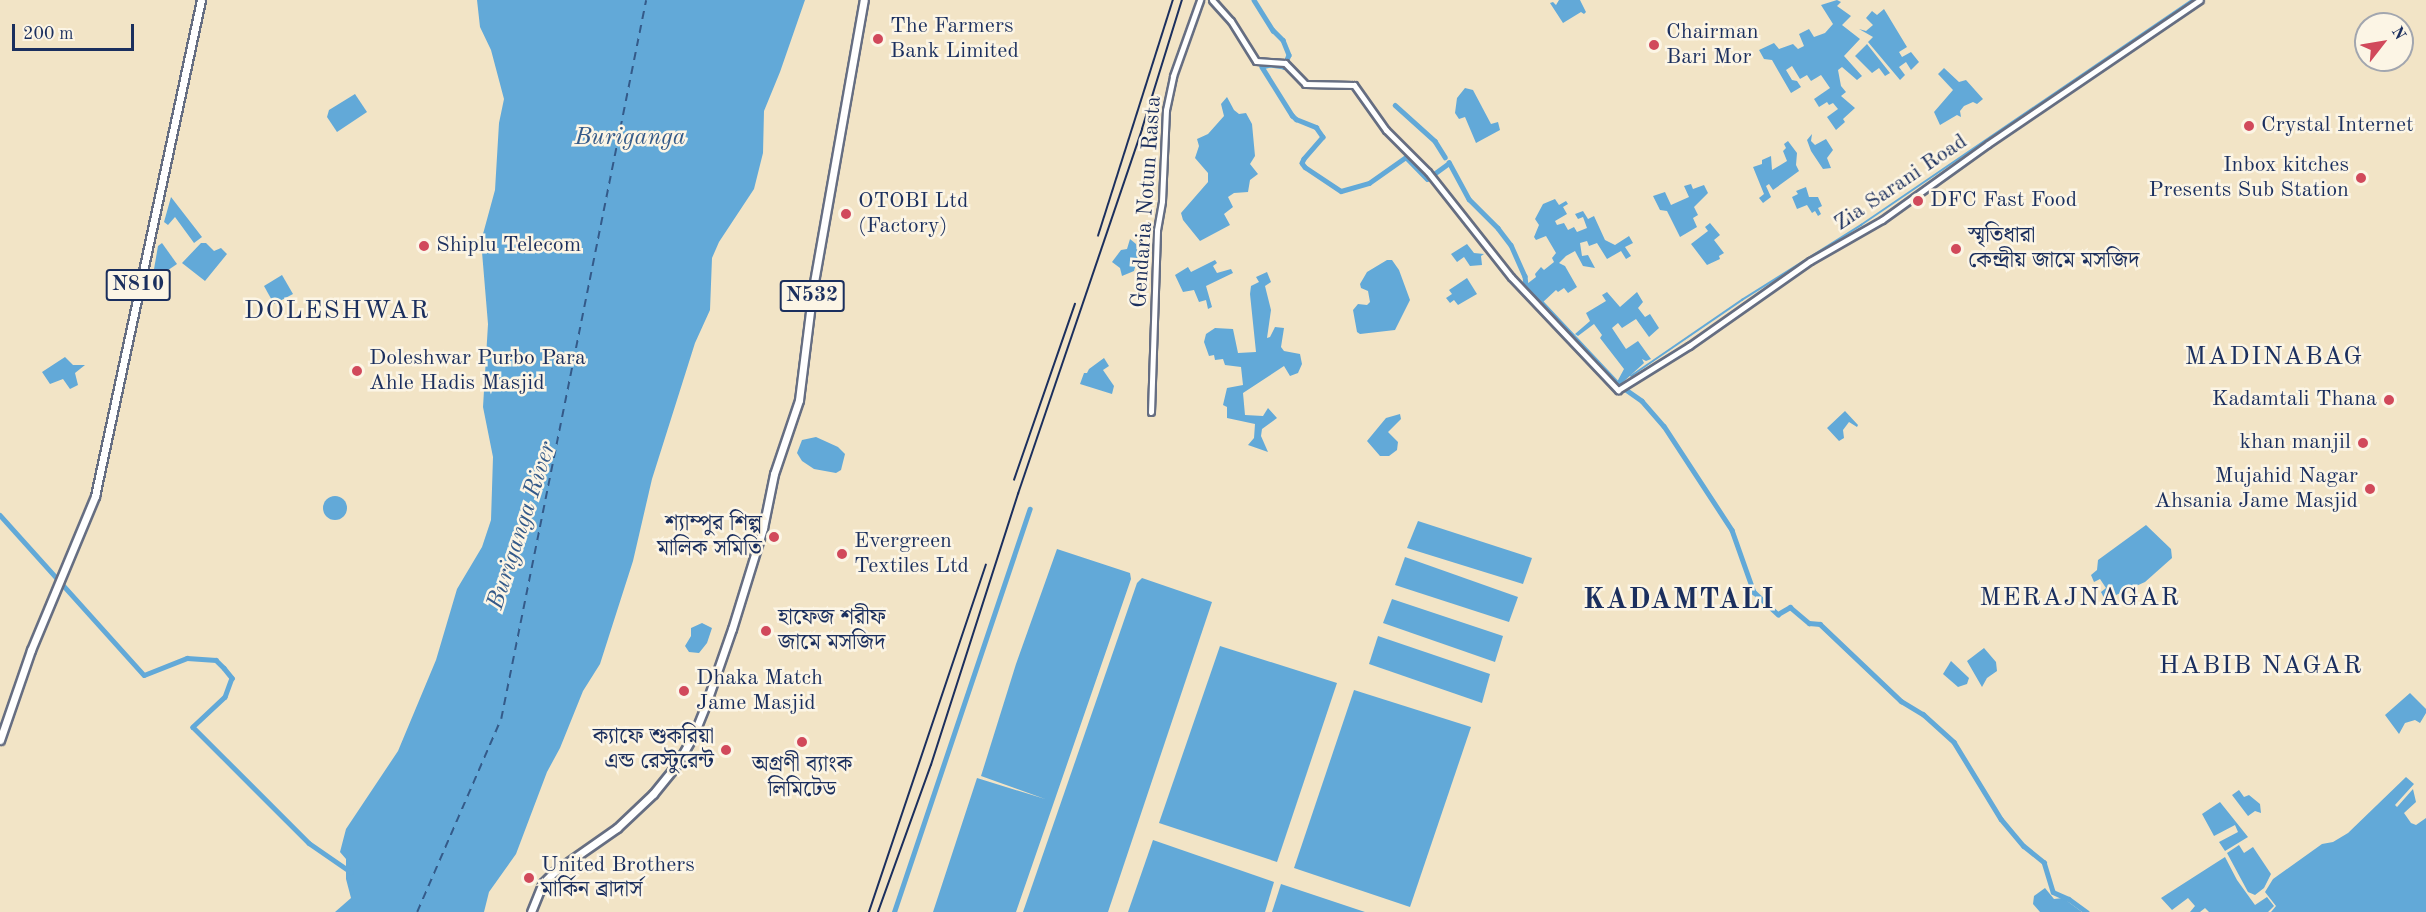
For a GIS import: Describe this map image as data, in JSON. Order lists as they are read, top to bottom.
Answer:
{
  "streets": {
    "highway": ["N810", "N532"],
    "main road": ["Zia Sarani Road", "Gendaria Notun Rasta"]
  },
  "districts": [
    "DOLESHWAR",
    "MADINABAG",
    "MERAJNAGAR",
    "KADAMTALI",
    "HABIB NAGAR"
  ],
  "water": ["Buriganga", "Buriganga River"],
  "places": [
    "The Farmers Bank Limited",
    "Chairman Bari Mor",
    "Crystal Internet",
    "Inbox kitches Presents Sub Station",
    "DFC Fast Food",
    "OTOBI Ltd (Factory)",
    "Shiplu Telecom",
    "স্মৃতিধারা কেন্দ্রীয় জামে মসজিদ",
    "Doleshwar Purbo Para Ahle Hadis Masjid",
    "Kadamtali Thana",
    "khan manjil",
    "Mujahid Nagar Ahsania Jame Masjid",
    "শ্যাম্পুর শিল্প মালিক সমিতি",
    "Evergreen Textiles Ltd",
    "হাফেজ শরীফ জামে মসজিদ",
    "Dhaka Match Jame Masjid",
    "অগ্রণী ব্যাংক লিমিটেড",
    "ক্যাফে শুকরিয়া এন্ড রেস্টুরেন্ট",
    "United Brothers মার্কিন ব্রাদার্স"
  ],
  "scale_bar": "200 m",
  "north": "top right"
}
